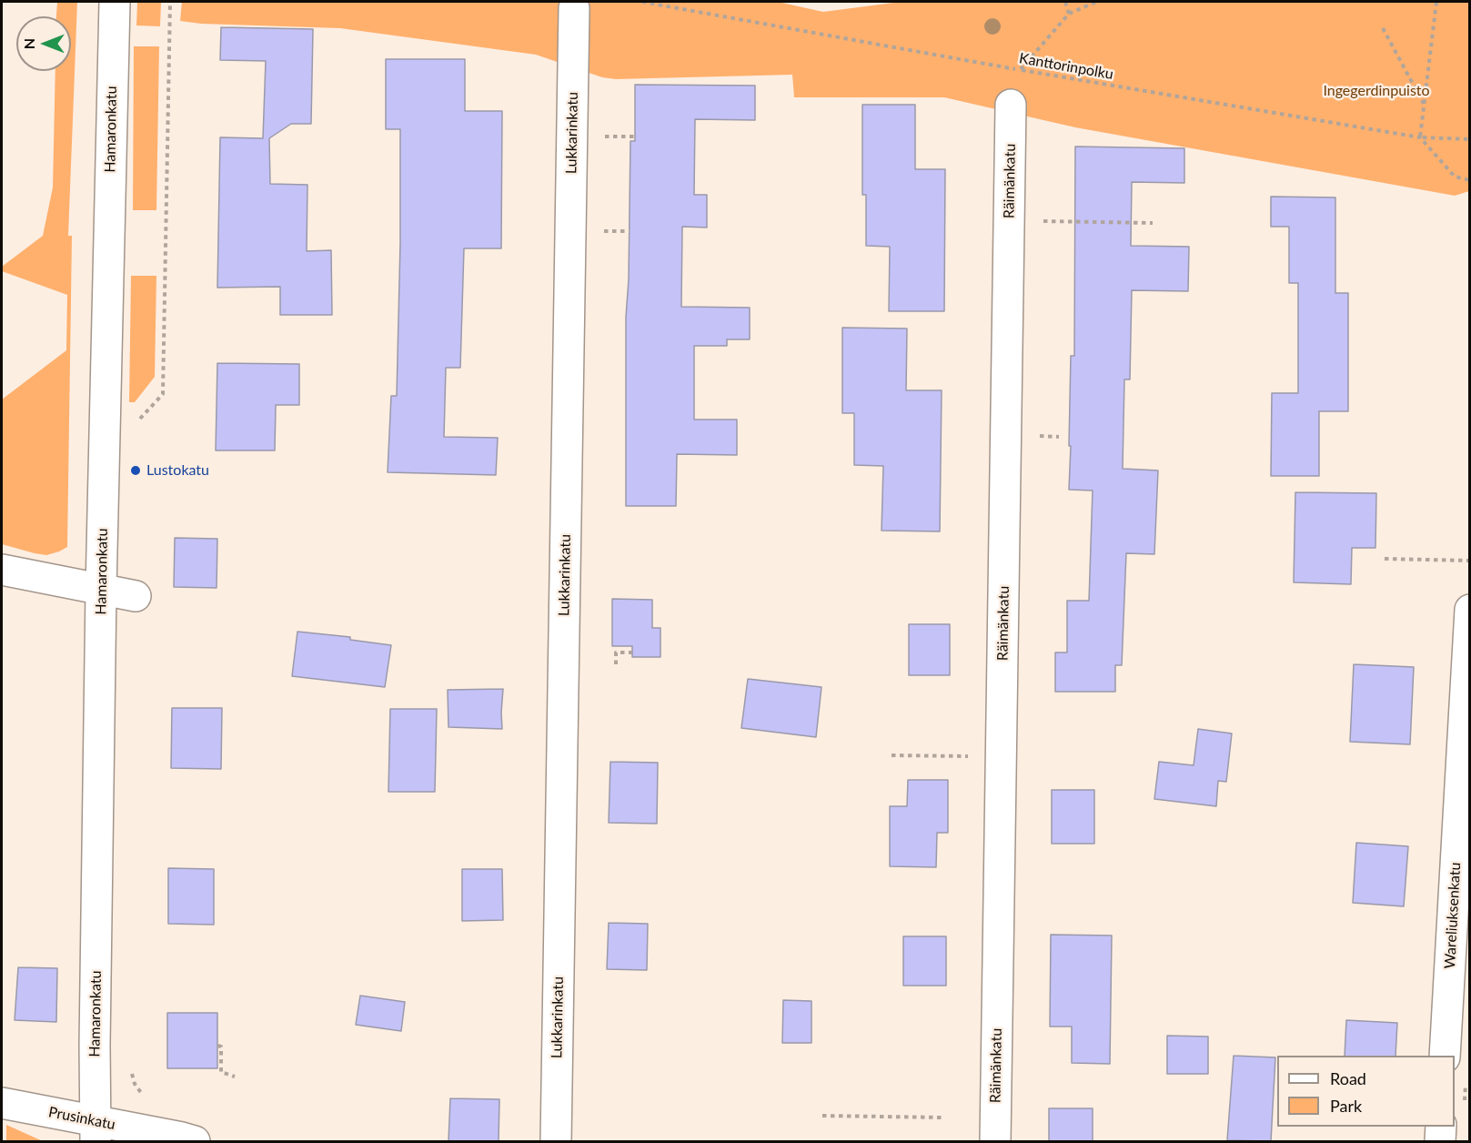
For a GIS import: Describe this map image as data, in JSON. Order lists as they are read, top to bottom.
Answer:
{
  "streets": {
    "street": [
      "Hamaronkatu",
      "Lukkarinkatu",
      "Räimänkatu",
      "Wareliuksenkatu",
      "Prusinkatu"
    ],
    "path": ["Kanttorinpolku"]
  },
  "crossings": [
    ["Hamaronkatu", "Prusinkatu"]
  ],
  "parks": ["Ingegerdinpuisto"],
  "places": ["Lustokatu"],
  "legend": ["Road", "Park"],
  "north": "left"
}
